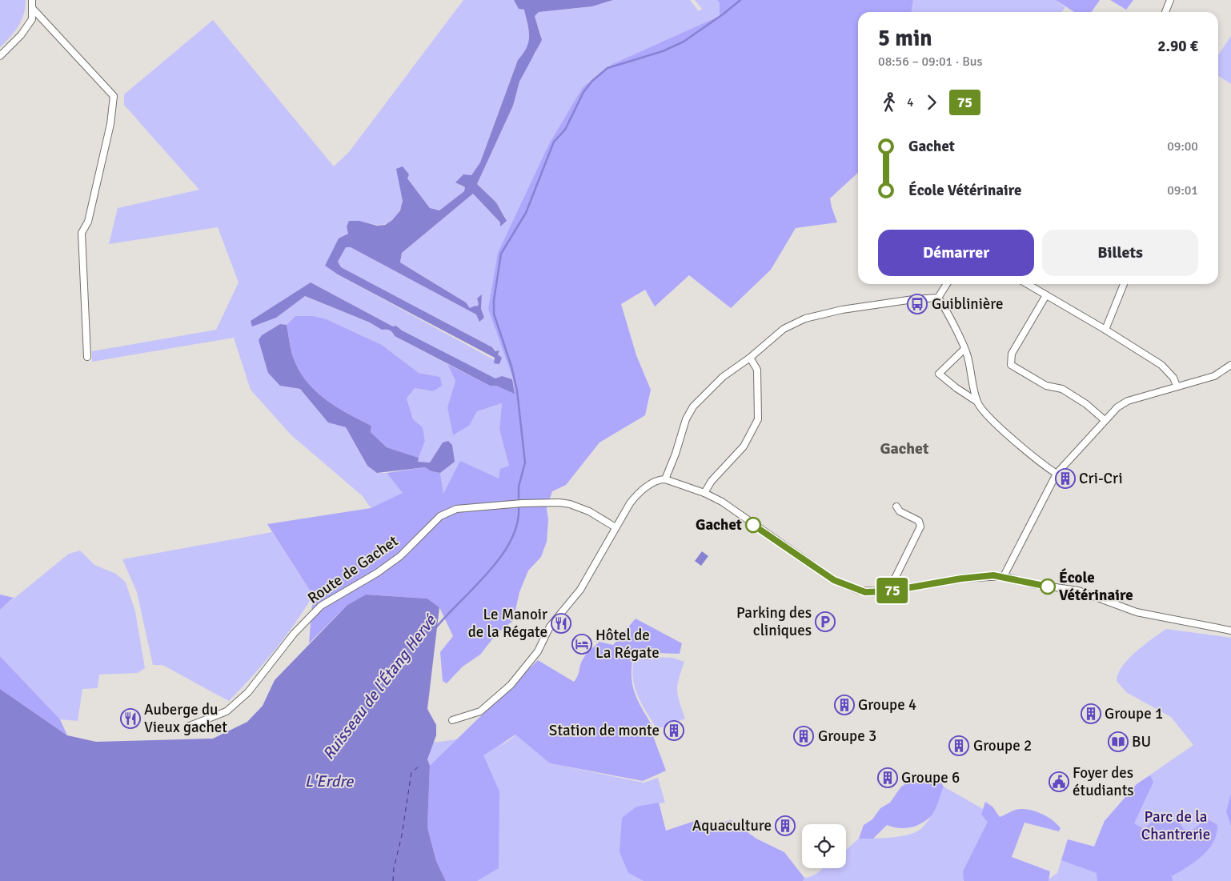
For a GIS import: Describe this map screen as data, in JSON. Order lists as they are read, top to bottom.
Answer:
{
  "streets": {
    "street": ["Route de Gachet"]
  },
  "districts": ["Gachet"],
  "water": ["Ruisseau de l'Étang Hervé", "L'Erdre"],
  "parks": ["Parc de la Chantrerie"],
  "places": {
    "bus stop": ["Guiblinière"],
    "building": [
      "Cri-Cri",
      "Groupe 4",
      "Groupe 1",
      "Station de monte",
      "Groupe 3",
      "Groupe 2",
      "Groupe 6",
      "Aquaculture"
    ],
    "other": ["Gachet", "École Vétérinaire"],
    "parking": ["Parking des cliniques"],
    "restaurant": ["Le Manoir de la Régate", "Auberge du Vieux gachet"],
    "hotel": ["Hôtel de La Régate"],
    "library": ["BU"],
    "public building": ["Foyer des étudiants"]
  },
  "lines": ["bus line 75"],
  "page": {
    "on_map": "75",
    "heading": ["5 min", "08:56 – 09:01 · Bus", "2.90 €"],
    "legs": ["4", "75"],
    "list": [
      {
        "name": "Gachet",
        "value": "09:00"
      },
      {
        "name": "École Vétérinaire",
        "value": "09:01"
      }
    ],
    "buttons": ["Démarrer", "Billets"]
  }
}
